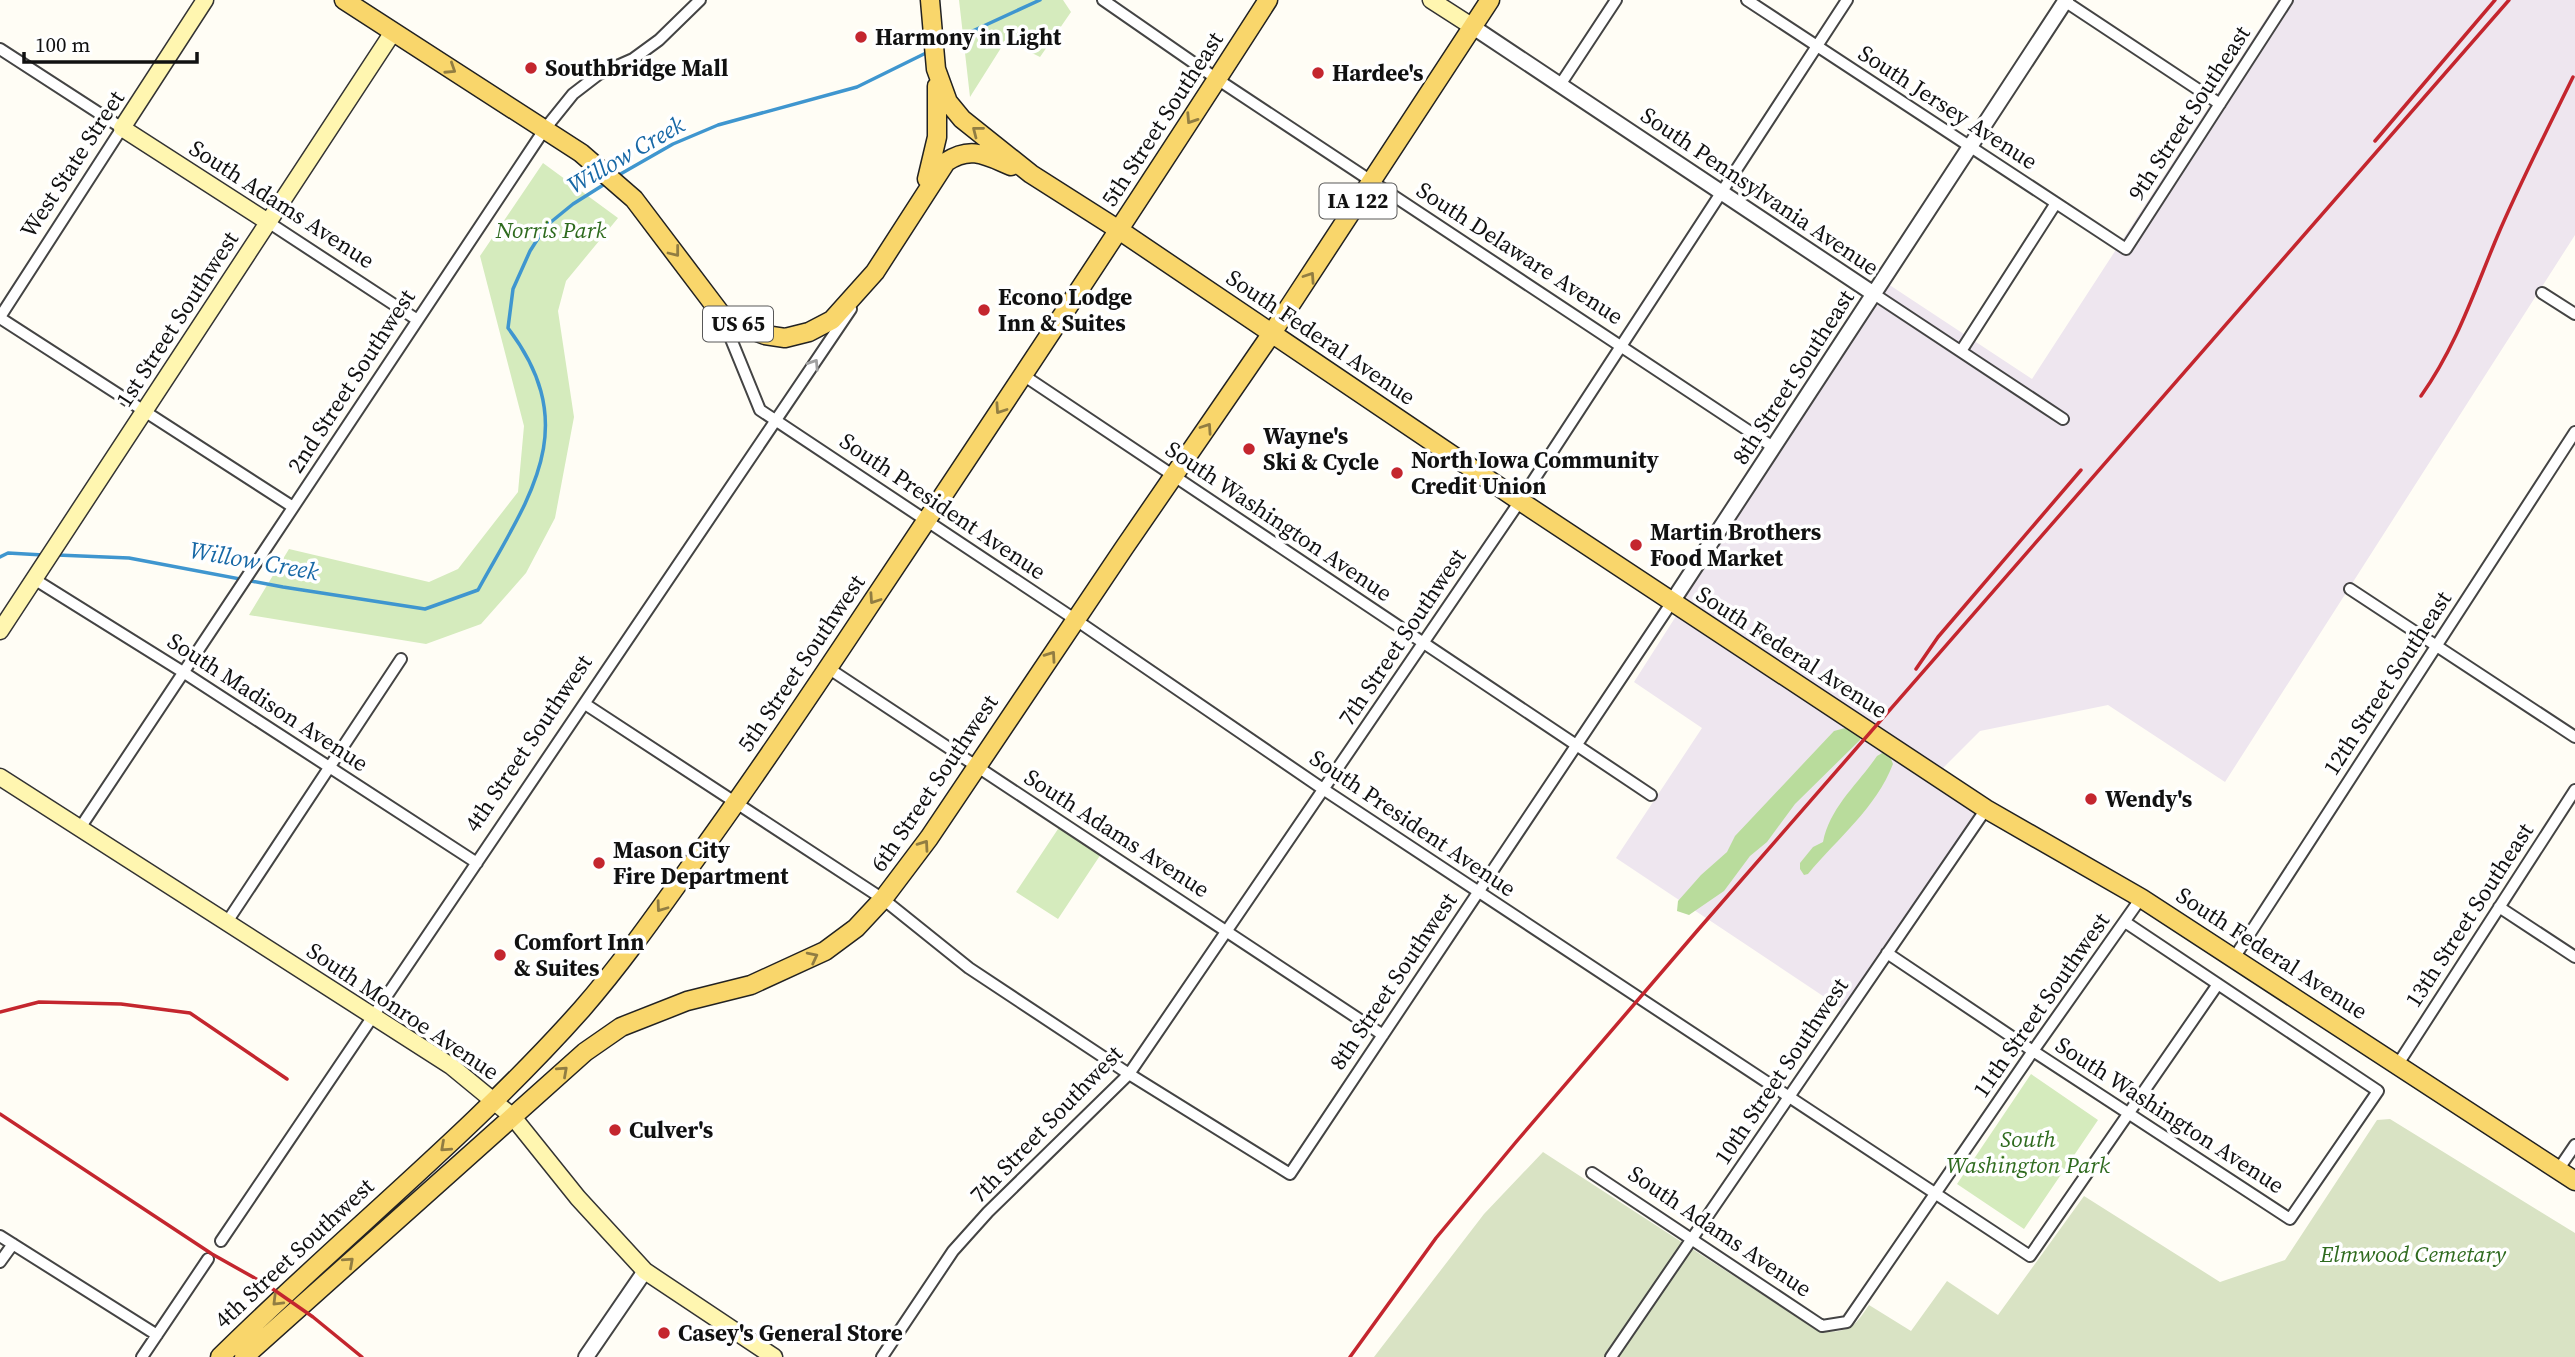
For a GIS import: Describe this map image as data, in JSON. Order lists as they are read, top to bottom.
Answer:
{
  "streets": {
    "main road": [
      "5th Street Southeast",
      "West State Street",
      "South Pennsylvania Avenue",
      "IA 122",
      "South Adams Avenue",
      "1st Street Southwest",
      "US 65",
      "South Federal Avenue",
      "5th Street Southwest",
      "4th Street Southwest",
      "6th Street Southwest",
      "South Monroe Avenue"
    ],
    "street": [
      "South Jersey Avenue",
      "9th Street Southeast",
      "South Delaware Avenue",
      "8th Street Southeast",
      "2nd Street Southwest",
      "South President Avenue",
      "South Washington Avenue",
      "7th Street Southwest",
      "12th Street Southeast",
      "South Madison Avenue",
      "13th Street Southeast",
      "8th Street Southwest",
      "11th Street Southwest",
      "10th Street Southwest"
    ]
  },
  "crossings": [
    ["South Jersey Avenue", "9th Street Southeast"],
    ["South Jersey Avenue", "8th Street Southeast"],
    ["South Jersey Avenue", "7th Street Southwest"],
    ["5th Street Southeast", "South Delaware Avenue"],
    ["5th Street Southeast", "South Federal Avenue"],
    ["5th Street Southeast", "5th Street Southwest"],
    ["West State Street", "South Adams Avenue"],
    ["South Pennsylvania Avenue", "IA 122"],
    ["South Pennsylvania Avenue", "8th Street Southeast"],
    ["South Pennsylvania Avenue", "7th Street Southwest"],
    ["IA 122", "South Delaware Avenue"],
    ["IA 122", "South Federal Avenue"],
    ["IA 122", "6th Street Southwest"],
    ["South Adams Avenue", "1st Street Southwest"],
    ["South Adams Avenue", "2nd Street Southwest"],
    ["South Adams Avenue", "7th Street Southwest"],
    ["South Adams Avenue", "5th Street Southwest"],
    ["South Adams Avenue", "6th Street Southwest"],
    ["South Adams Avenue", "8th Street Southwest"],
    ["South Adams Avenue", "11th Street Southwest"],
    ["South Adams Avenue", "10th Street Southwest"],
    ["South Delaware Avenue", "8th Street Southeast"],
    ["South Delaware Avenue", "7th Street Southwest"],
    ["1st Street Southwest", "US 65"],
    ["1st Street Southwest", "South Madison Avenue"],
    ["US 65", "South Federal Avenue"],
    ["US 65", "2nd Street Southwest"],
    ["US 65", "4th Street Southwest"],
    ["South Federal Avenue", "8th Street Southeast"],
    ["South Federal Avenue", "7th Street Southwest"],
    ["South Federal Avenue", "5th Street Southwest"],
    ["South Federal Avenue", "12th Street Southeast"],
    ["South Federal Avenue", "6th Street Southwest"],
    ["South Federal Avenue", "13th Street Southeast"],
    ["South Federal Avenue", "8th Street Southwest"],
    ["South Federal Avenue", "11th Street Southwest"],
    ["South Federal Avenue", "10th Street Southwest"],
    ["8th Street Southeast", "8th Street Southwest"],
    ["2nd Street Southwest", "South Madison Avenue"],
    ["2nd Street Southwest", "South Monroe Avenue"],
    ["South President Avenue", "South Washington Avenue"],
    ["South President Avenue", "7th Street Southwest"],
    ["South President Avenue", "5th Street Southwest"],
    ["South President Avenue", "4th Street Southwest"],
    ["South President Avenue", "6th Street Southwest"],
    ["South President Avenue", "8th Street Southwest"],
    ["South President Avenue", "11th Street Southwest"],
    ["South President Avenue", "10th Street Southwest"],
    ["South Washington Avenue", "7th Street Southwest"],
    ["South Washington Avenue", "5th Street Southwest"],
    ["South Washington Avenue", "6th Street Southwest"],
    ["South Washington Avenue", "8th Street Southwest"],
    ["South Washington Avenue", "11th Street Southwest"],
    ["South Washington Avenue", "10th Street Southwest"],
    ["7th Street Southwest", "8th Street Southwest"],
    ["5th Street Southwest", "4th Street Southwest"],
    ["5th Street Southwest", "South Monroe Avenue"],
    ["South Madison Avenue", "4th Street Southwest"],
    ["4th Street Southwest", "6th Street Southwest"],
    ["4th Street Southwest", "South Monroe Avenue"],
    ["6th Street Southwest", "South Monroe Avenue"]
  ],
  "one_way": ["5th Street Southeast", "5th Street Southwest", "6th Street Southwest"],
  "water": ["Willow Creek"],
  "parks": ["Norris Park", "South Washington Park", "Elmwood Cemetary"],
  "places": [
    "Harmony in Light",
    "Southbridge Mall",
    "Hardee's",
    "Econo Lodge Inn & Suites",
    "Wayne's Ski & Cycle",
    "North Iowa Community Credit Union",
    "Martin Brothers Food Market",
    "Wendy's",
    "Mason City Fire Department",
    "Comfort Inn & Suites",
    "Culver's",
    "Casey's General Store"
  ],
  "scale_bar": "100 m"
}
